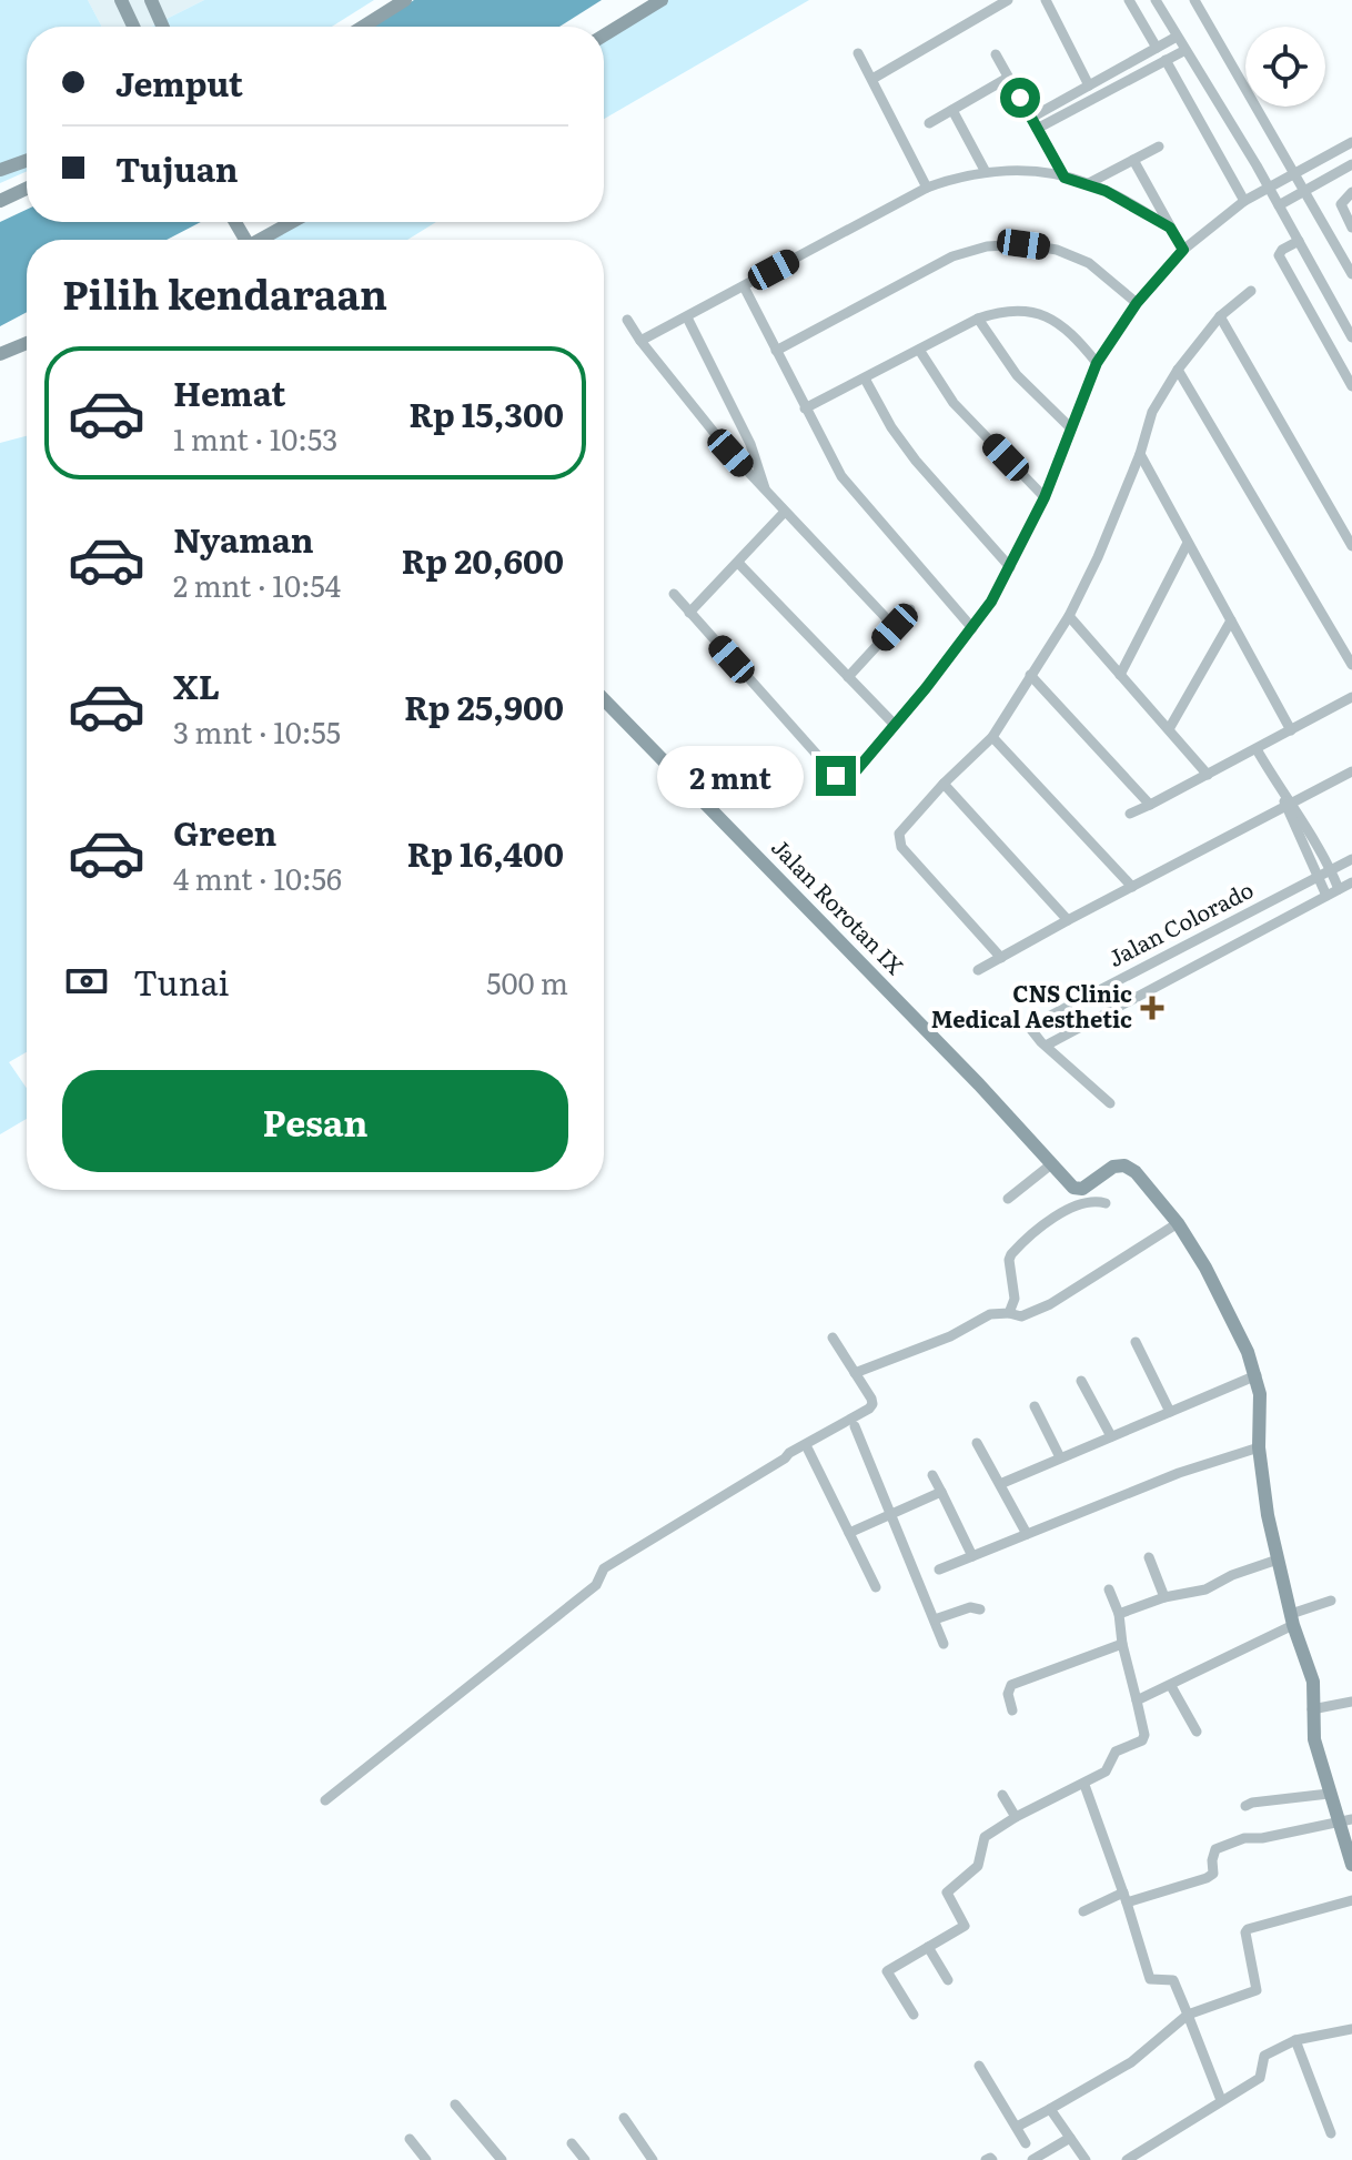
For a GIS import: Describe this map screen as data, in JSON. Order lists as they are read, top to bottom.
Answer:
{
  "streets": {
    "street": ["Jalan Rorotan IX", "Jalan Colorado"]
  },
  "places": {
    "health": ["CNS Clinic Medical Aesthetic"]
  },
  "page": {
    "banner": ["Jemput", "Tujuan"],
    "heading": "Pilih kendaraan",
    "list": [
      {
        "name": "Hemat",
        "note": "1 mnt · 10:53",
        "value": "Rp 15,300"
      },
      {
        "name": "Nyaman",
        "note": "2 mnt · 10:54",
        "value": "Rp 20,600"
      },
      {
        "name": "XL",
        "note": "3 mnt · 10:55",
        "value": "Rp 25,900"
      },
      {
        "name": "Green",
        "note": "4 mnt · 10:56",
        "value": "Rp 16,400"
      }
    ],
    "bubble": "2 mnt",
    "pay": ["Tunai", "500 m"],
    "buttons": "Pesan"
  }
}
